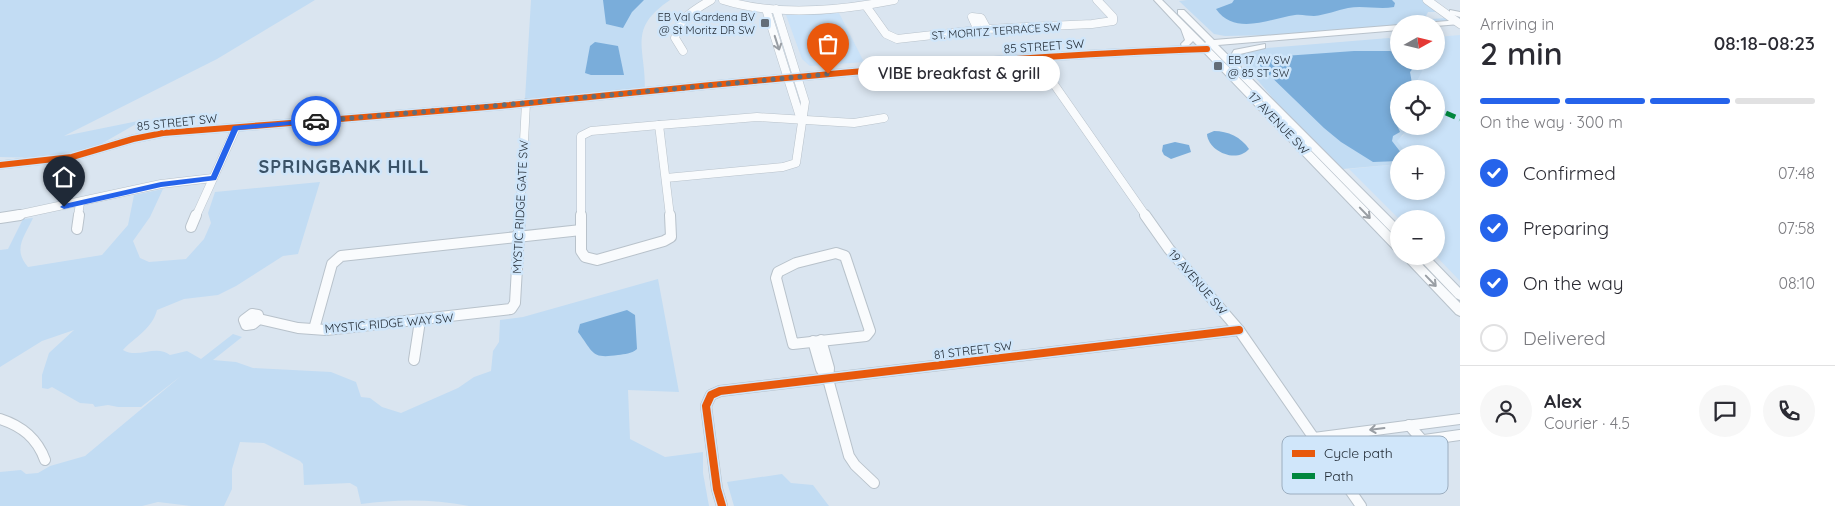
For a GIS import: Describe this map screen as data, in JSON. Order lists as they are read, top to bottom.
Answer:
{
  "streets": {
    "main road": ["85 STREET SW", "17 AVENUE SW"],
    "street": [
      "ST. MORITZ TERRACE SW",
      "MYSTIC RIDGE GATE SW",
      "19 AVENUE SW",
      "MYSTIC RIDGE WAY SW",
      "81 STREET SW"
    ]
  },
  "crossings": [
    ["85 STREET SW", "17 AVENUE SW"],
    ["85 STREET SW", "MYSTIC RIDGE GATE SW"],
    ["85 STREET SW", "19 AVENUE SW"],
    ["MYSTIC RIDGE GATE SW", "MYSTIC RIDGE WAY SW"],
    ["19 AVENUE SW", "81 STREET SW"]
  ],
  "districts": ["SPRINGBANK HILL"],
  "places": {
    "transit": ["EB Val Gardena BV @ St Moritz DR SW", "EB 17 AV SW @ 85 ST SW"],
    "other": ["VIBE breakfast & grill"]
  },
  "legend": ["Cycle path", "Path"],
  "north": "right",
  "page": {
    "heading": ["2 min", "Arriving in", "08:18–08:23"],
    "panel": ["Alex", "Courier · 4.5"],
    "map_buttons": ["+", "−"],
    "bubble": "VIBE breakfast & grill",
    "bar": "On the way · 300 m",
    "list": [
      ["Confirmed", "07:48"],
      ["Preparing", "07:58"],
      ["On the way", "08:10"],
      "Delivered"
    ]
  }
}
